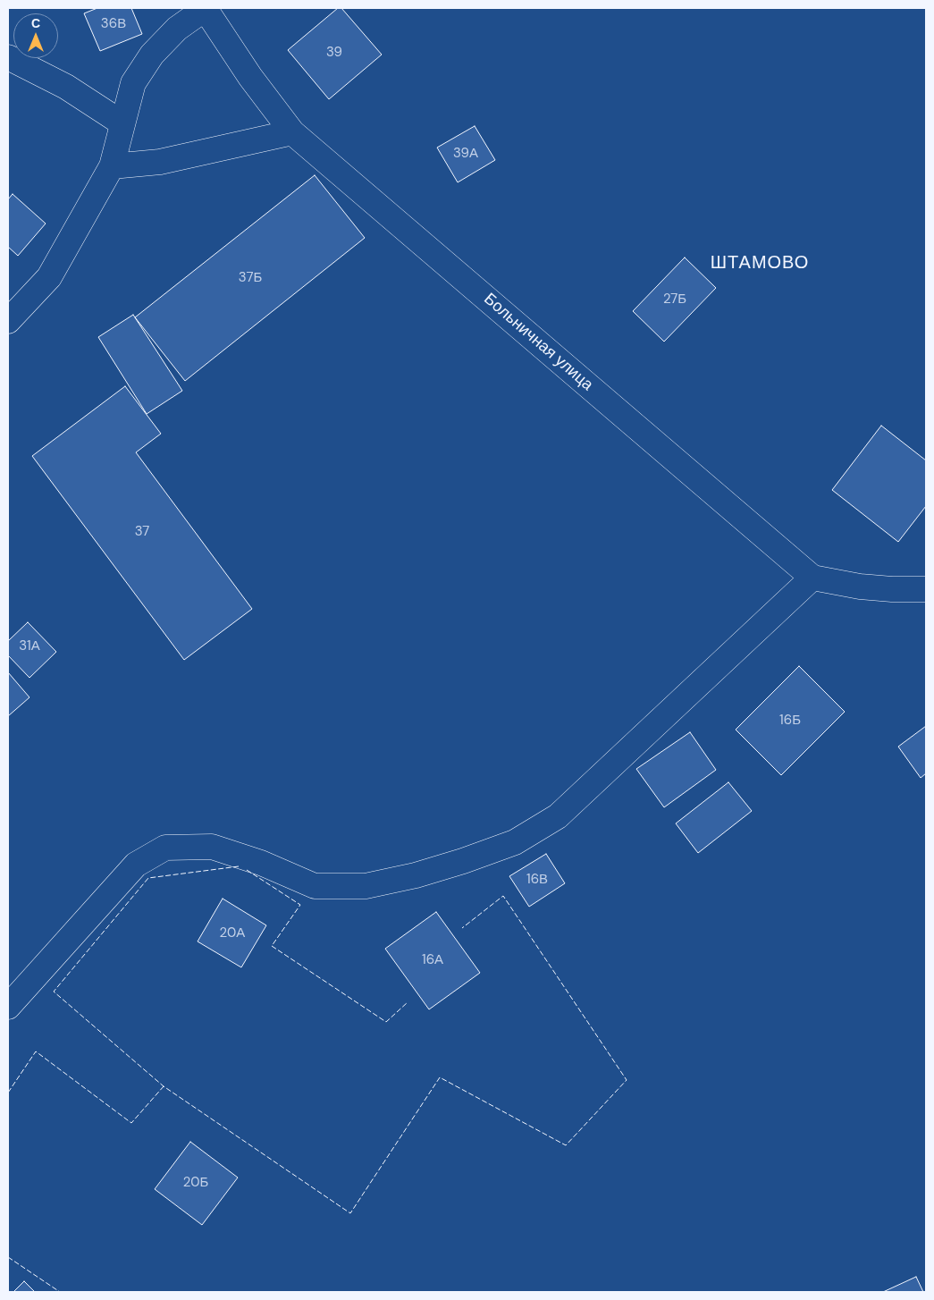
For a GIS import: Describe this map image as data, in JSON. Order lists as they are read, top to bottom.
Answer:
{
  "streets": {
    "street": ["Больничная улица"]
  },
  "districts": ["ШТАМОВО"],
  "house_numbers": [
    "36В",
    "39",
    "39А",
    "37Б",
    "27Б",
    "37",
    "31А",
    "16Б",
    "16В",
    "20А",
    "16А",
    "20Б"
  ],
  "north": "top"
}
